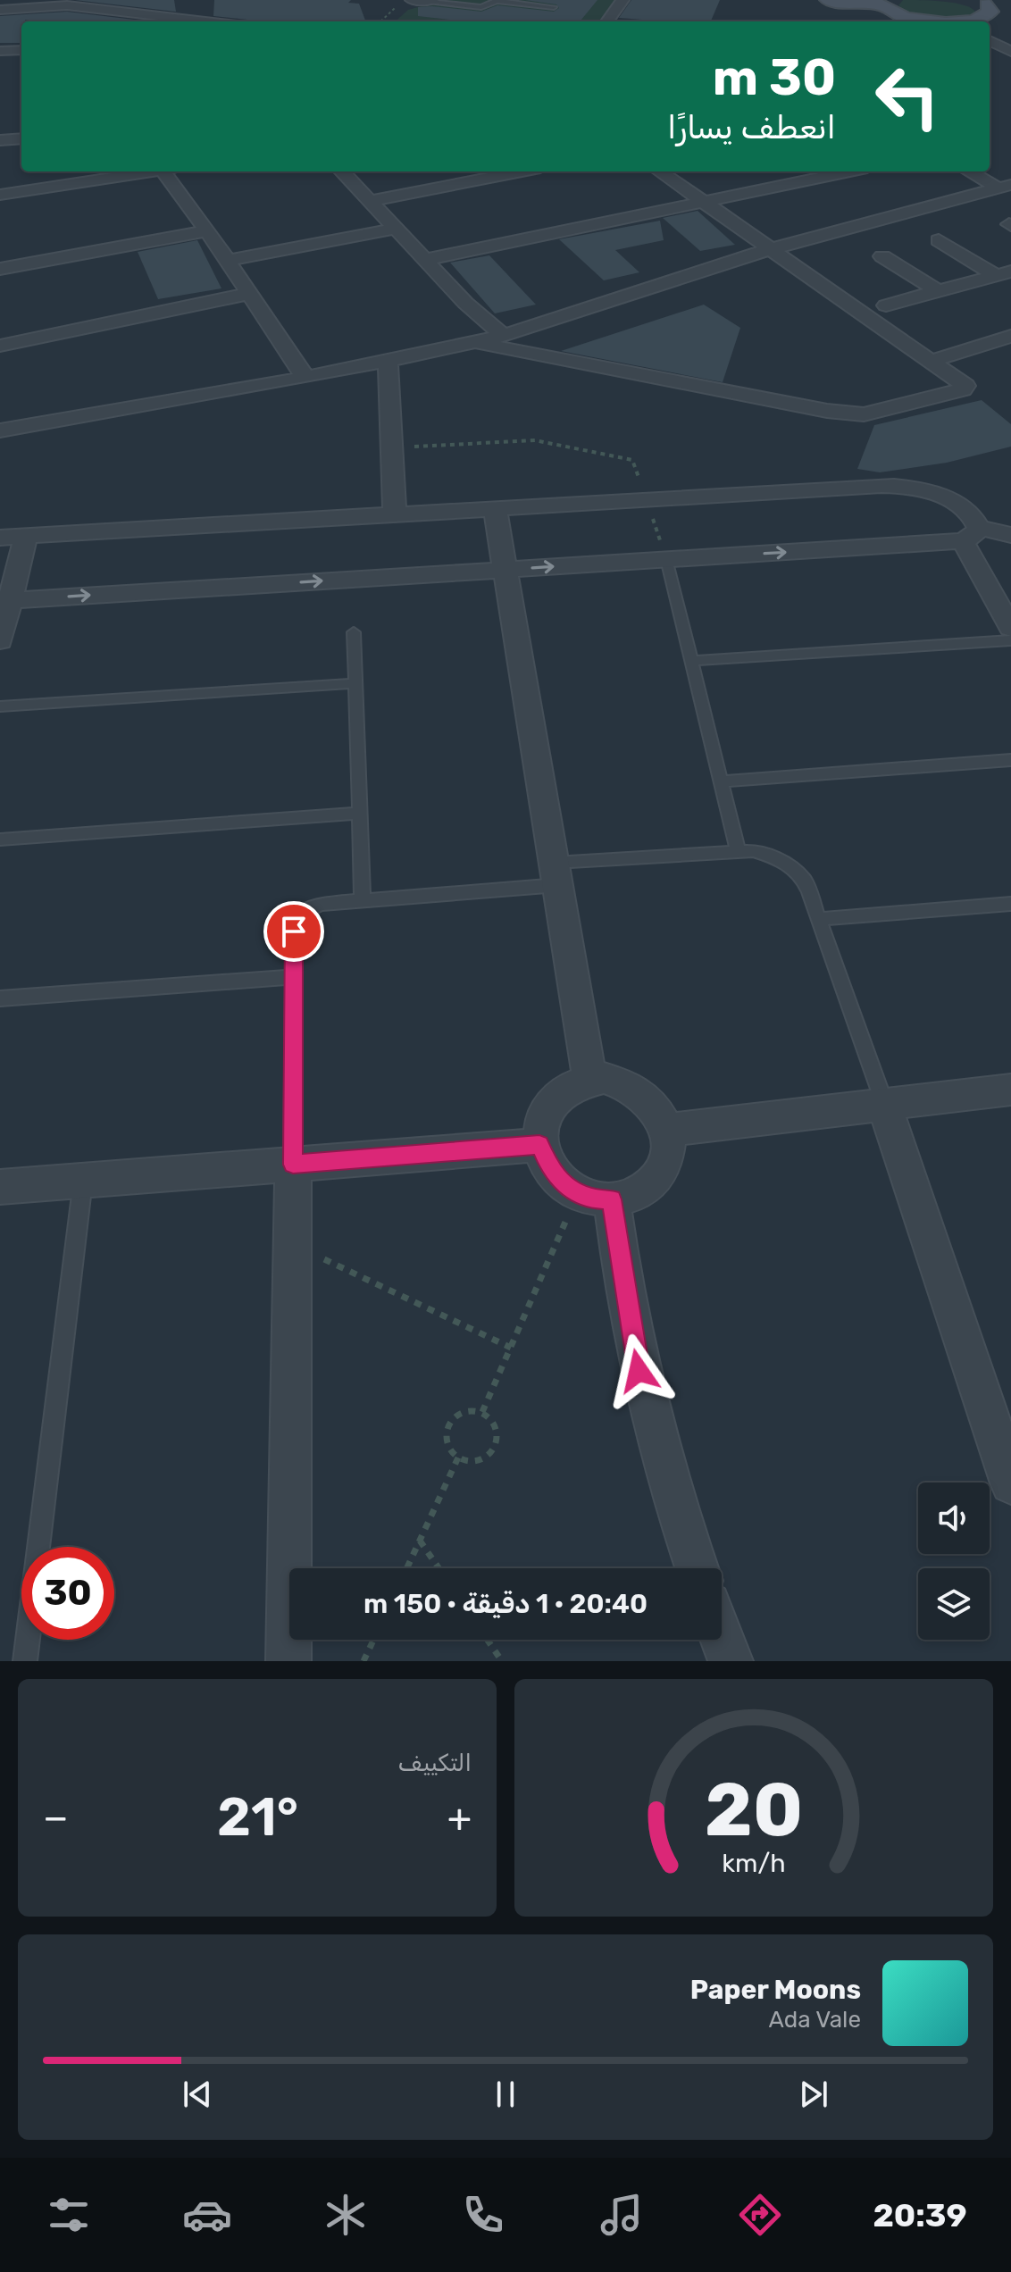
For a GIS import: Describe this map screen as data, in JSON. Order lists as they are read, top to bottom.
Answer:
{
  "page": {
    "turn": ["30 m", "انعطف يسارًا"],
    "limit": "30",
    "trip": "20:40 · 1 دقيقة · 150 m",
    "tile": "التكييف",
    "heat": ["−", "21°", "+"],
    "song": ["Paper Moons", "Ada Vale"],
    "tabs": "20:39",
    "gauge": ["20", "km/h"]
  }
}
